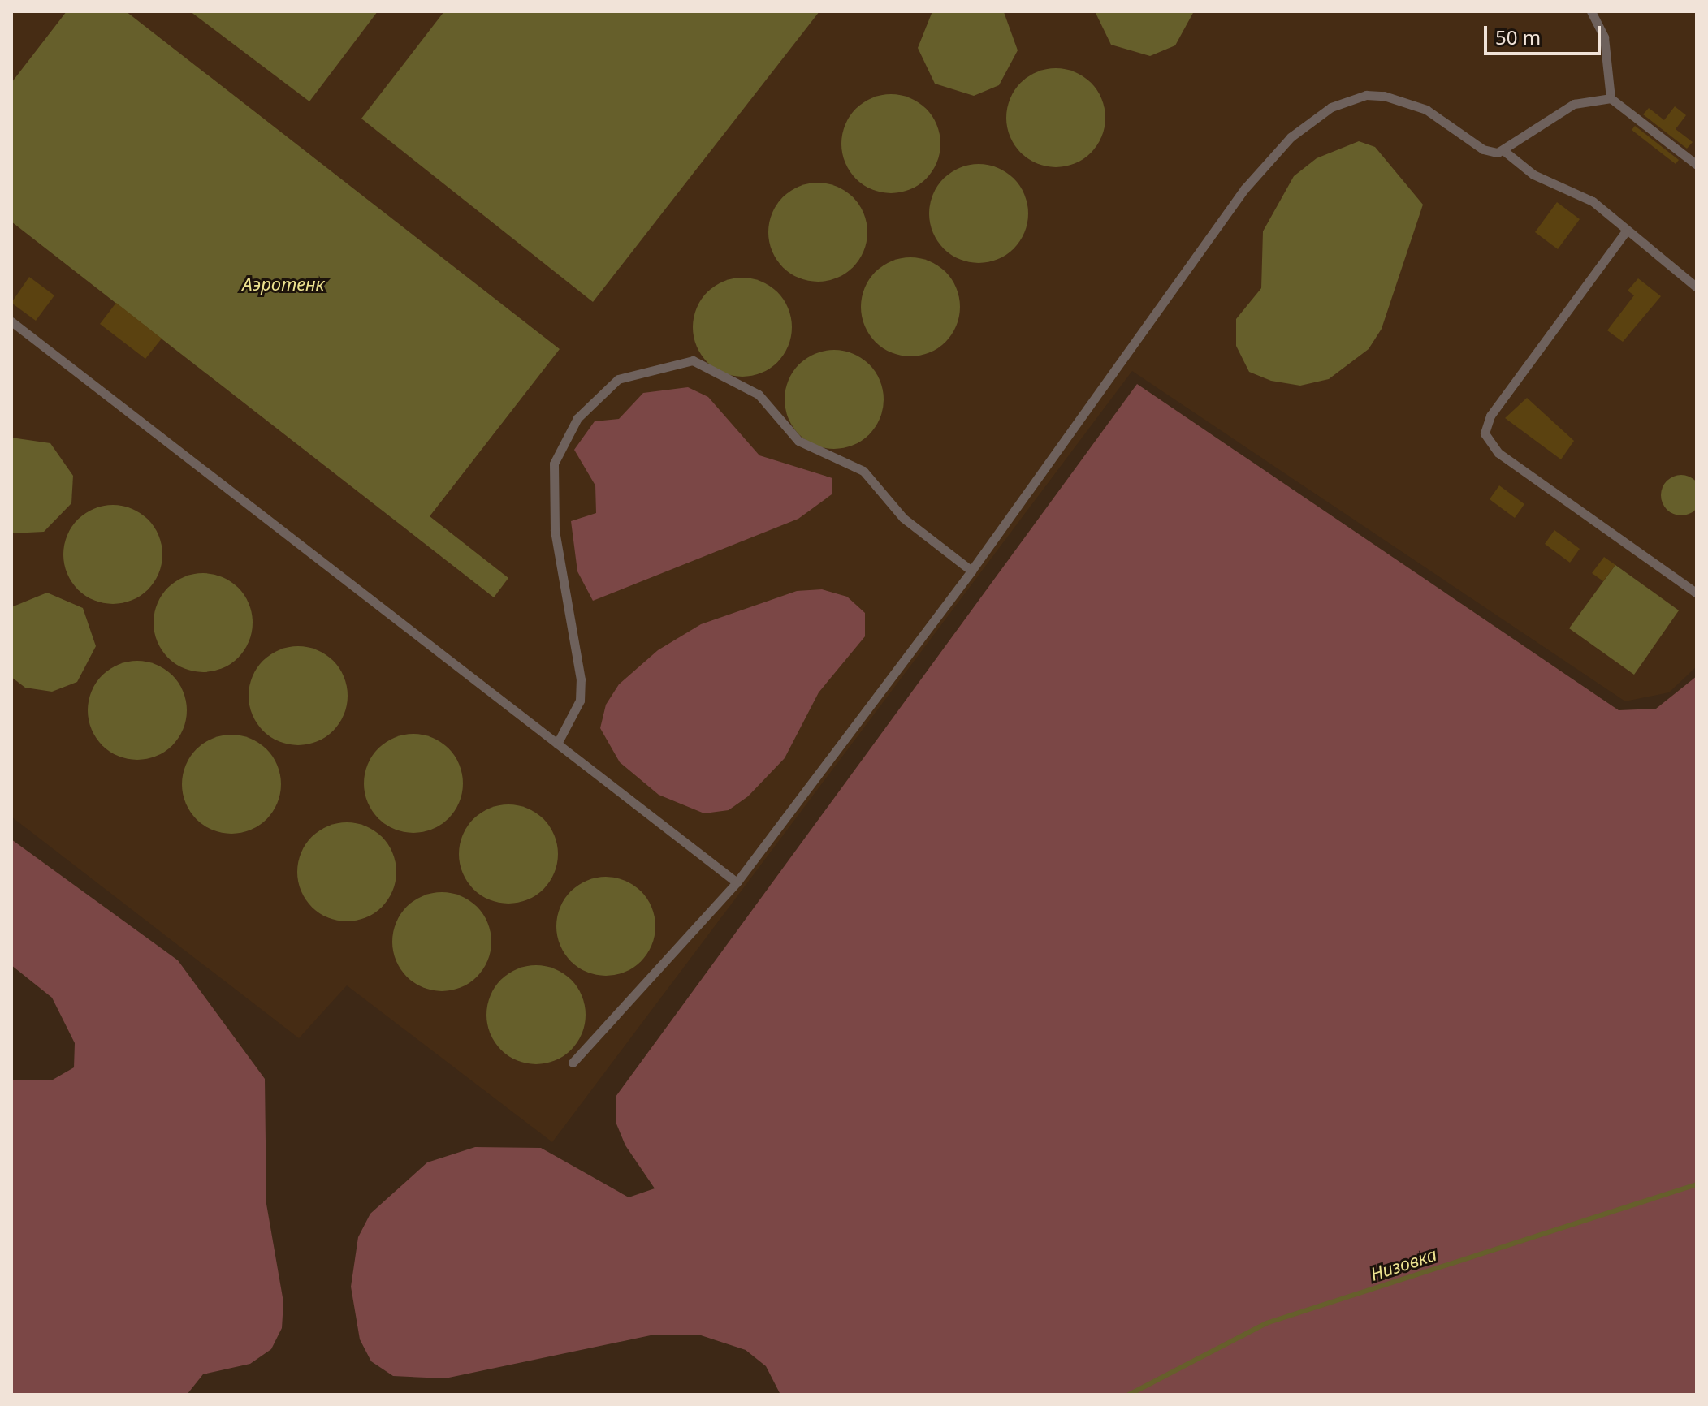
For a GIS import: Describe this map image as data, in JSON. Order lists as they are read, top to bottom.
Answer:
{
  "water": ["Аэротенк", "Низовка"],
  "scale_bar": "50 m"
}
